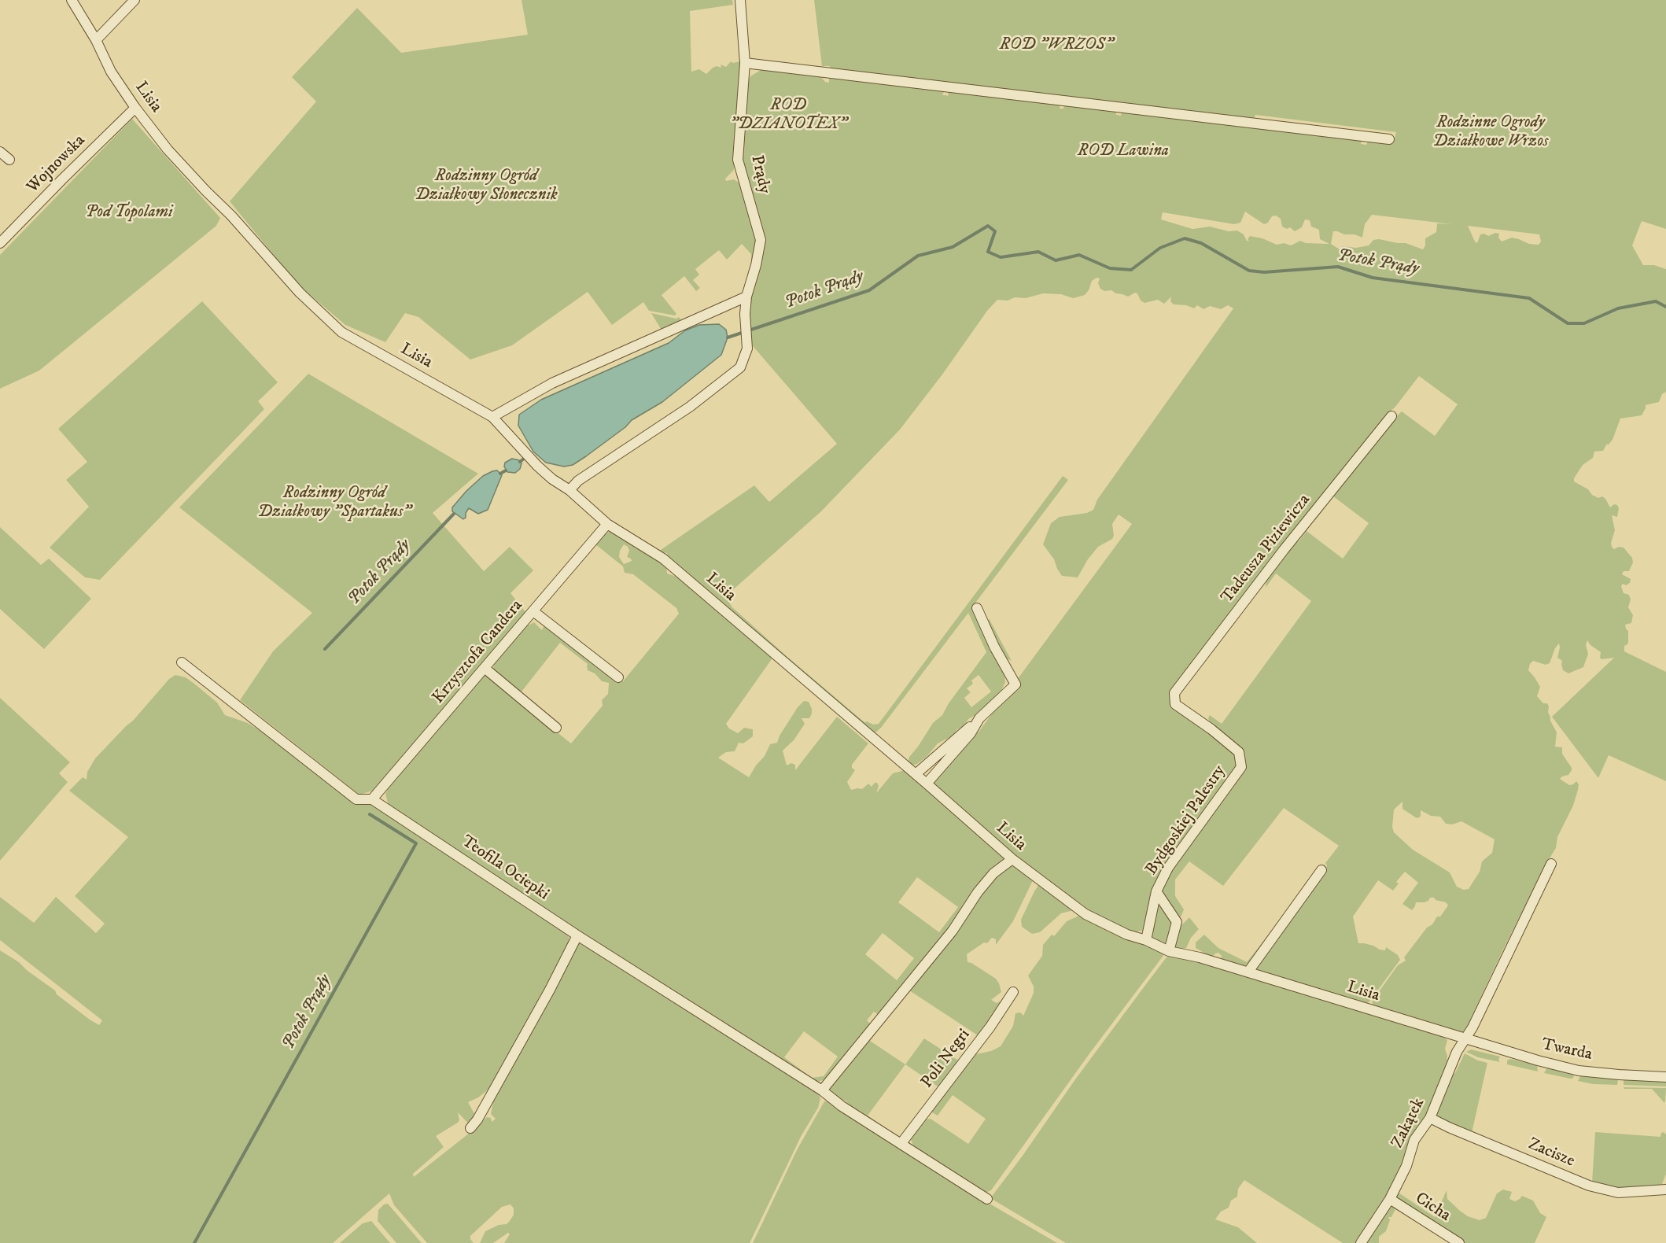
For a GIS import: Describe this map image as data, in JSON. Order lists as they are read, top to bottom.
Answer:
{
  "streets": {
    "street": [
      "Lisia",
      "Wojnowska",
      "Prądy",
      "Tadeusza Piziewicza",
      "Krzysztofa Candera",
      "Bydgoskiej Palestry",
      "Teofila Ociepki",
      "Twarda",
      "Poli Negri",
      "Zakątek",
      "Zacisze",
      "Cicha"
    ]
  },
  "crossings": [
    ["Lisia", "Wojnowska"],
    ["Lisia", "Prądy"],
    ["Lisia", "Krzysztofa Candera"],
    ["Lisia", "Bydgoskiej Palestry"],
    ["Lisia", "Twarda"],
    ["Lisia", "Zakątek"],
    ["Tadeusza Piziewicza", "Bydgoskiej Palestry"],
    ["Krzysztofa Candera", "Teofila Ociepki"],
    ["Teofila Ociepki", "Poli Negri"],
    ["Twarda", "Zakątek"],
    ["Zakątek", "Zacisze"],
    ["Zakątek", "Cicha"]
  ],
  "water": ["Potok Prądy"],
  "parks": [
    "ROD \"WRZOS\"",
    "ROD \"DZIANOTEX\"",
    "Rodzinne Ogrody Działkowe Wrzos",
    "ROD Lawina",
    "Rodzinny Ogród Działkowy Słonecznik",
    "Pod Topolami",
    "Rodzinny Ogród Działkowy \"Spartakus\""
  ]
}
